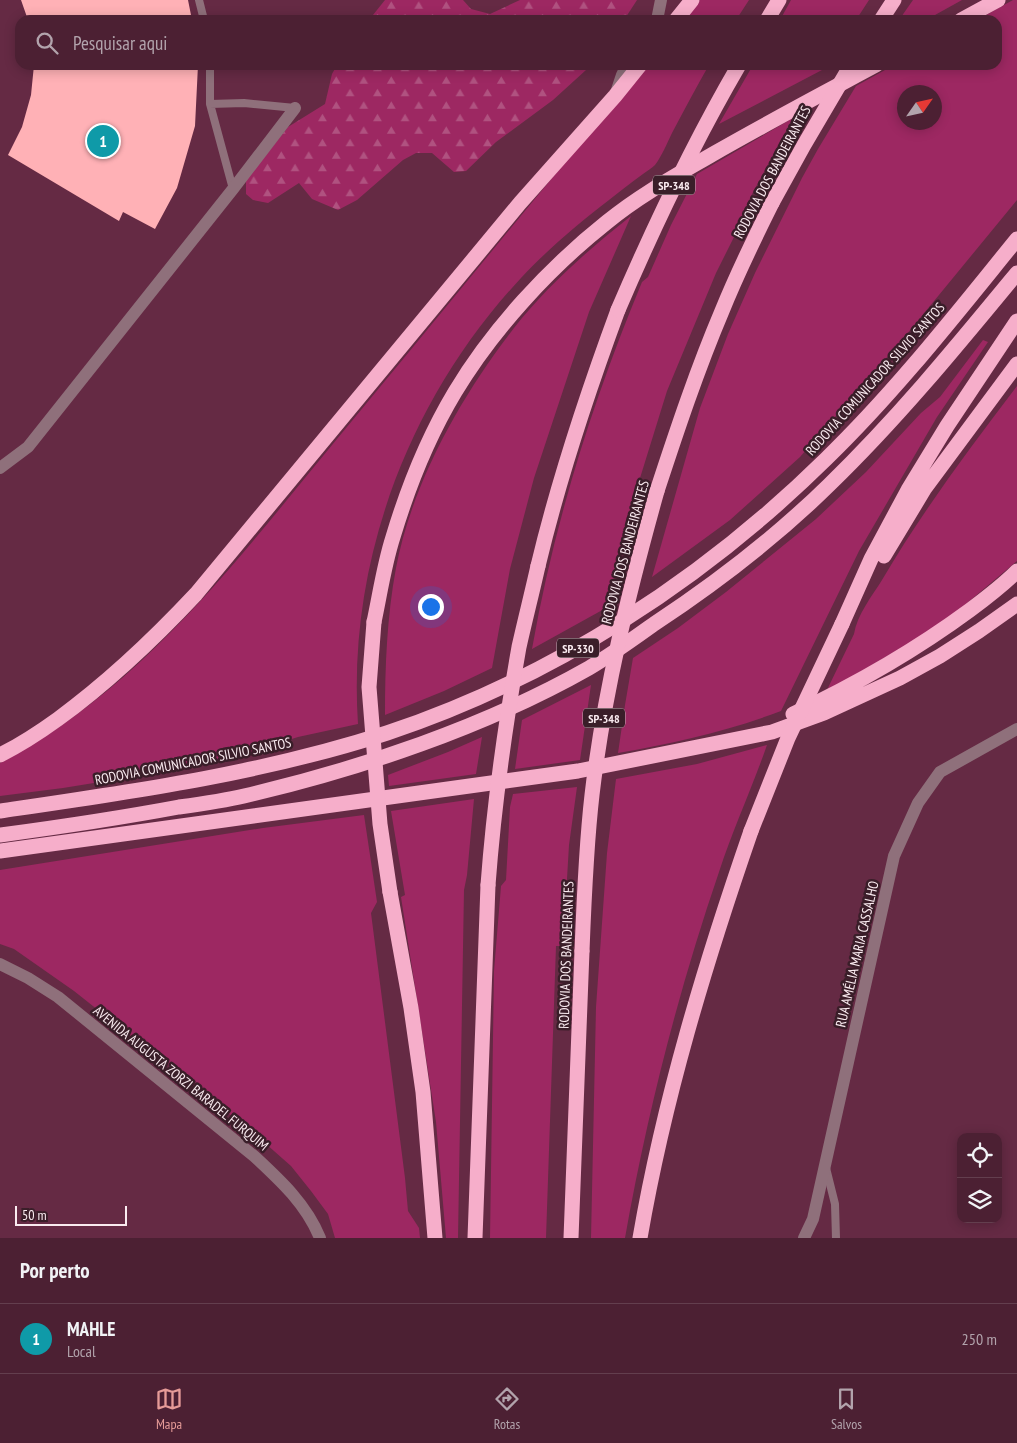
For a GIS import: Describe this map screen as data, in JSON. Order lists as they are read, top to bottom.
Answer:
{
  "streets": {
    "highway": [
      "RODOVIA DOS BANDEIRANTES",
      "SP-348",
      "RODOVIA COMUNICADOR SILVIO SANTOS",
      "SP-330"
    ],
    "street": ["RUA AMÉLIA MARIA CASSALHO", "AVENIDA AUGUSTA ZORZI BARADEL FURQUIM"]
  },
  "scale_bar": "50 m",
  "north": "top right",
  "page": {
    "search": "Pesquisar aqui",
    "pins": "1",
    "scale": "50 m",
    "heading": "Por perto",
    "list": [
      {
        "mark": "1",
        "name": "MAHLE",
        "note": "Local",
        "value": "250 m"
      }
    ],
    "nav": ["Mapa", "Rotas", "Salvos"]
  }
}
